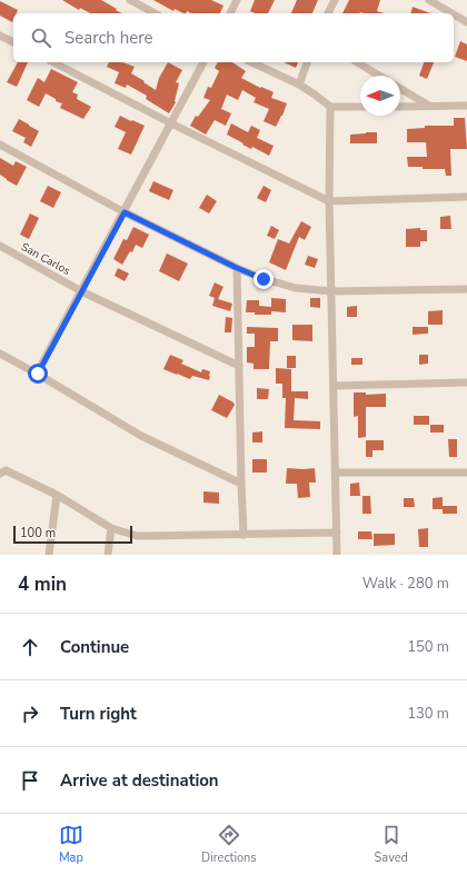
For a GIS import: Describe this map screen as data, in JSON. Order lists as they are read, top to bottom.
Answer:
{
  "streets": {
    "street": ["San Carlos"]
  },
  "scale_bar": "100 m",
  "north": "left",
  "page": {
    "search": "Search here",
    "scale": "100 m",
    "heading": ["4 min", "Walk · 280 m"],
    "list": [
      ["Continue", "150 m"],
      ["Turn right", "130 m"],
      "Arrive at destination"
    ],
    "nav": ["Map", "Directions", "Saved"]
  }
}
